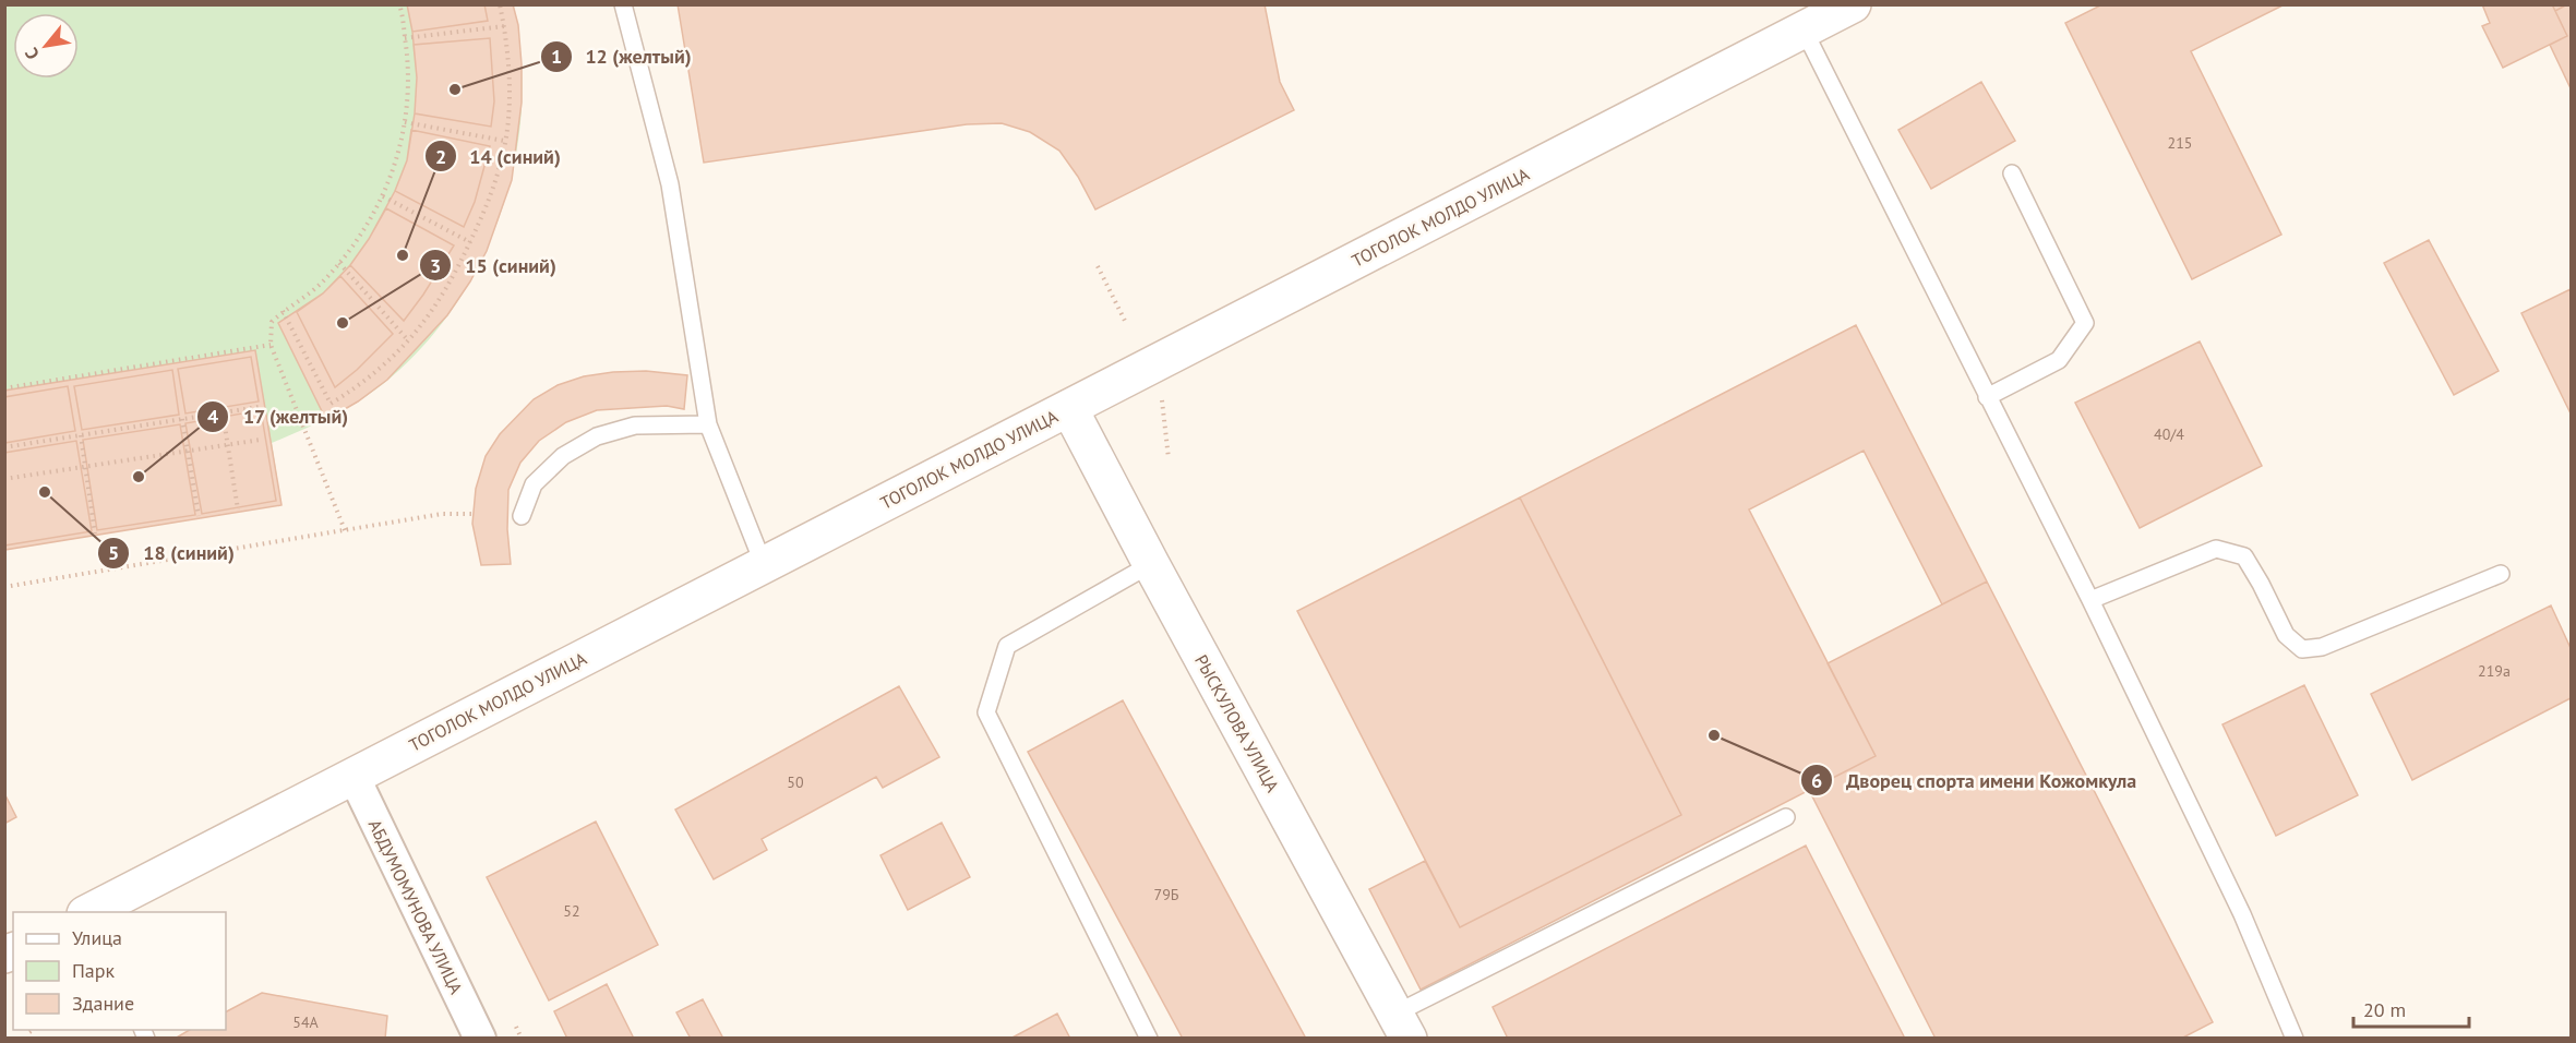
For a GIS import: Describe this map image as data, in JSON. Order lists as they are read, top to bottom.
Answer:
{
  "streets": {
    "main road": ["ТОГОЛОК МОЛДО УЛИЦА", "РЫСКУЛОВА УЛИЦА"],
    "street": ["АБДУМОМУНОВА УЛИЦА"]
  },
  "crossings": [
    ["ТОГОЛОК МОЛДО УЛИЦА", "РЫСКУЛОВА УЛИЦА"],
    ["ТОГОЛОК МОЛДО УЛИЦА", "АБДУМОМУНОВА УЛИЦА"]
  ],
  "places": [
    "12 (желтый)",
    "14 (синий)",
    "15 (синий)",
    "17 (желтый)",
    "18 (синий)",
    "Дворец спорта имени Кожомкула"
  ],
  "house_numbers": [
    "215",
    "40/4",
    "219а",
    "50",
    "79Б",
    "52",
    "54А"
  ],
  "legend": ["Улица", "Парк", "Здание"],
  "scale_bar": "20 m",
  "north": "bottom left"
}
